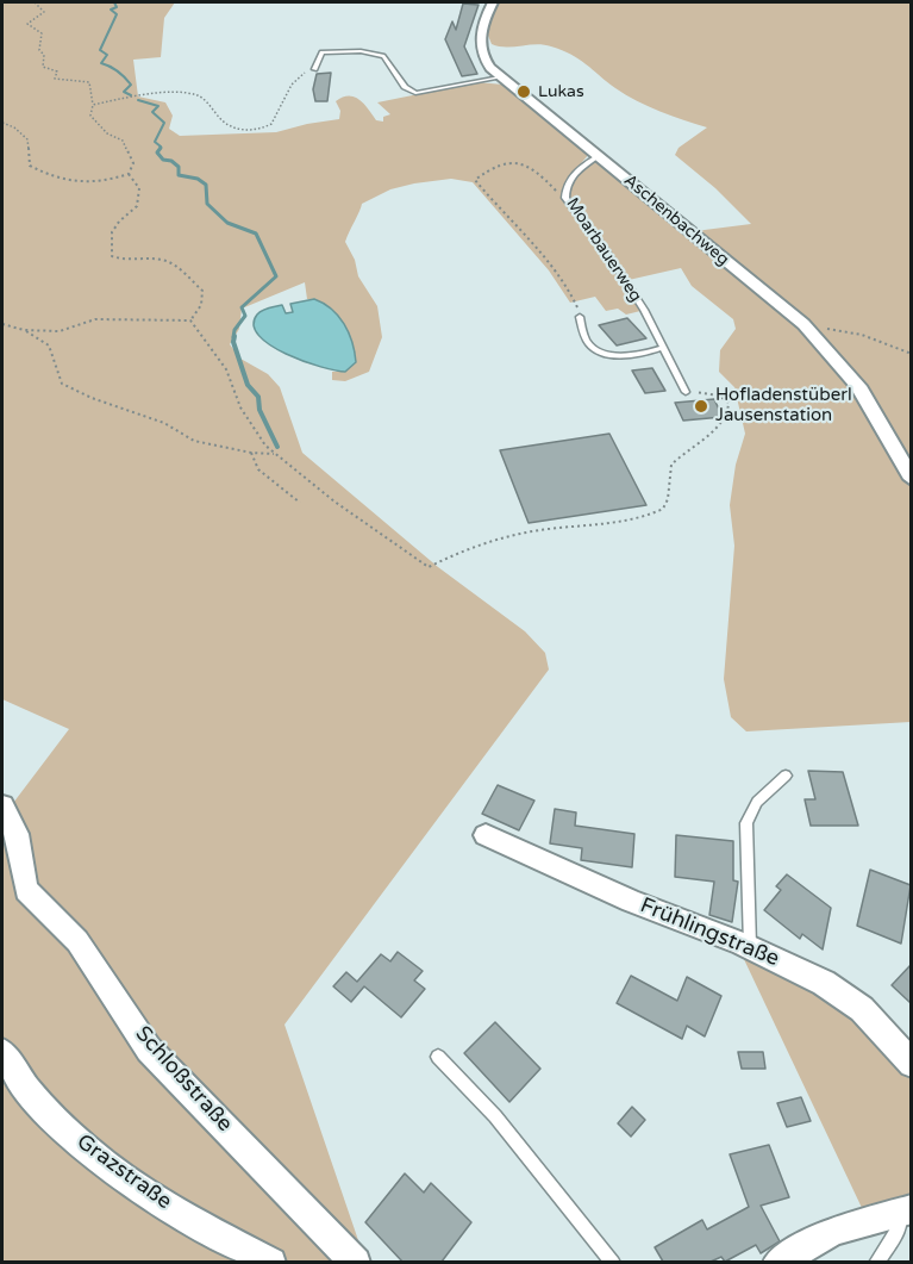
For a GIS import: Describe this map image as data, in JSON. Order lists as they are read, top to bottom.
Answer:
{
  "streets": {
    "street": [
      "Aschenbachweg",
      "Frühlingstraße",
      "Schloßstraße",
      "Grazstraße"
    ],
    "lane": ["Moarbauerweg"]
  },
  "crossings": [
    ["Aschenbachweg", "Moarbauerweg"]
  ],
  "places": ["Lukas", "Hofladenstüberl Jausenstation"]
}
